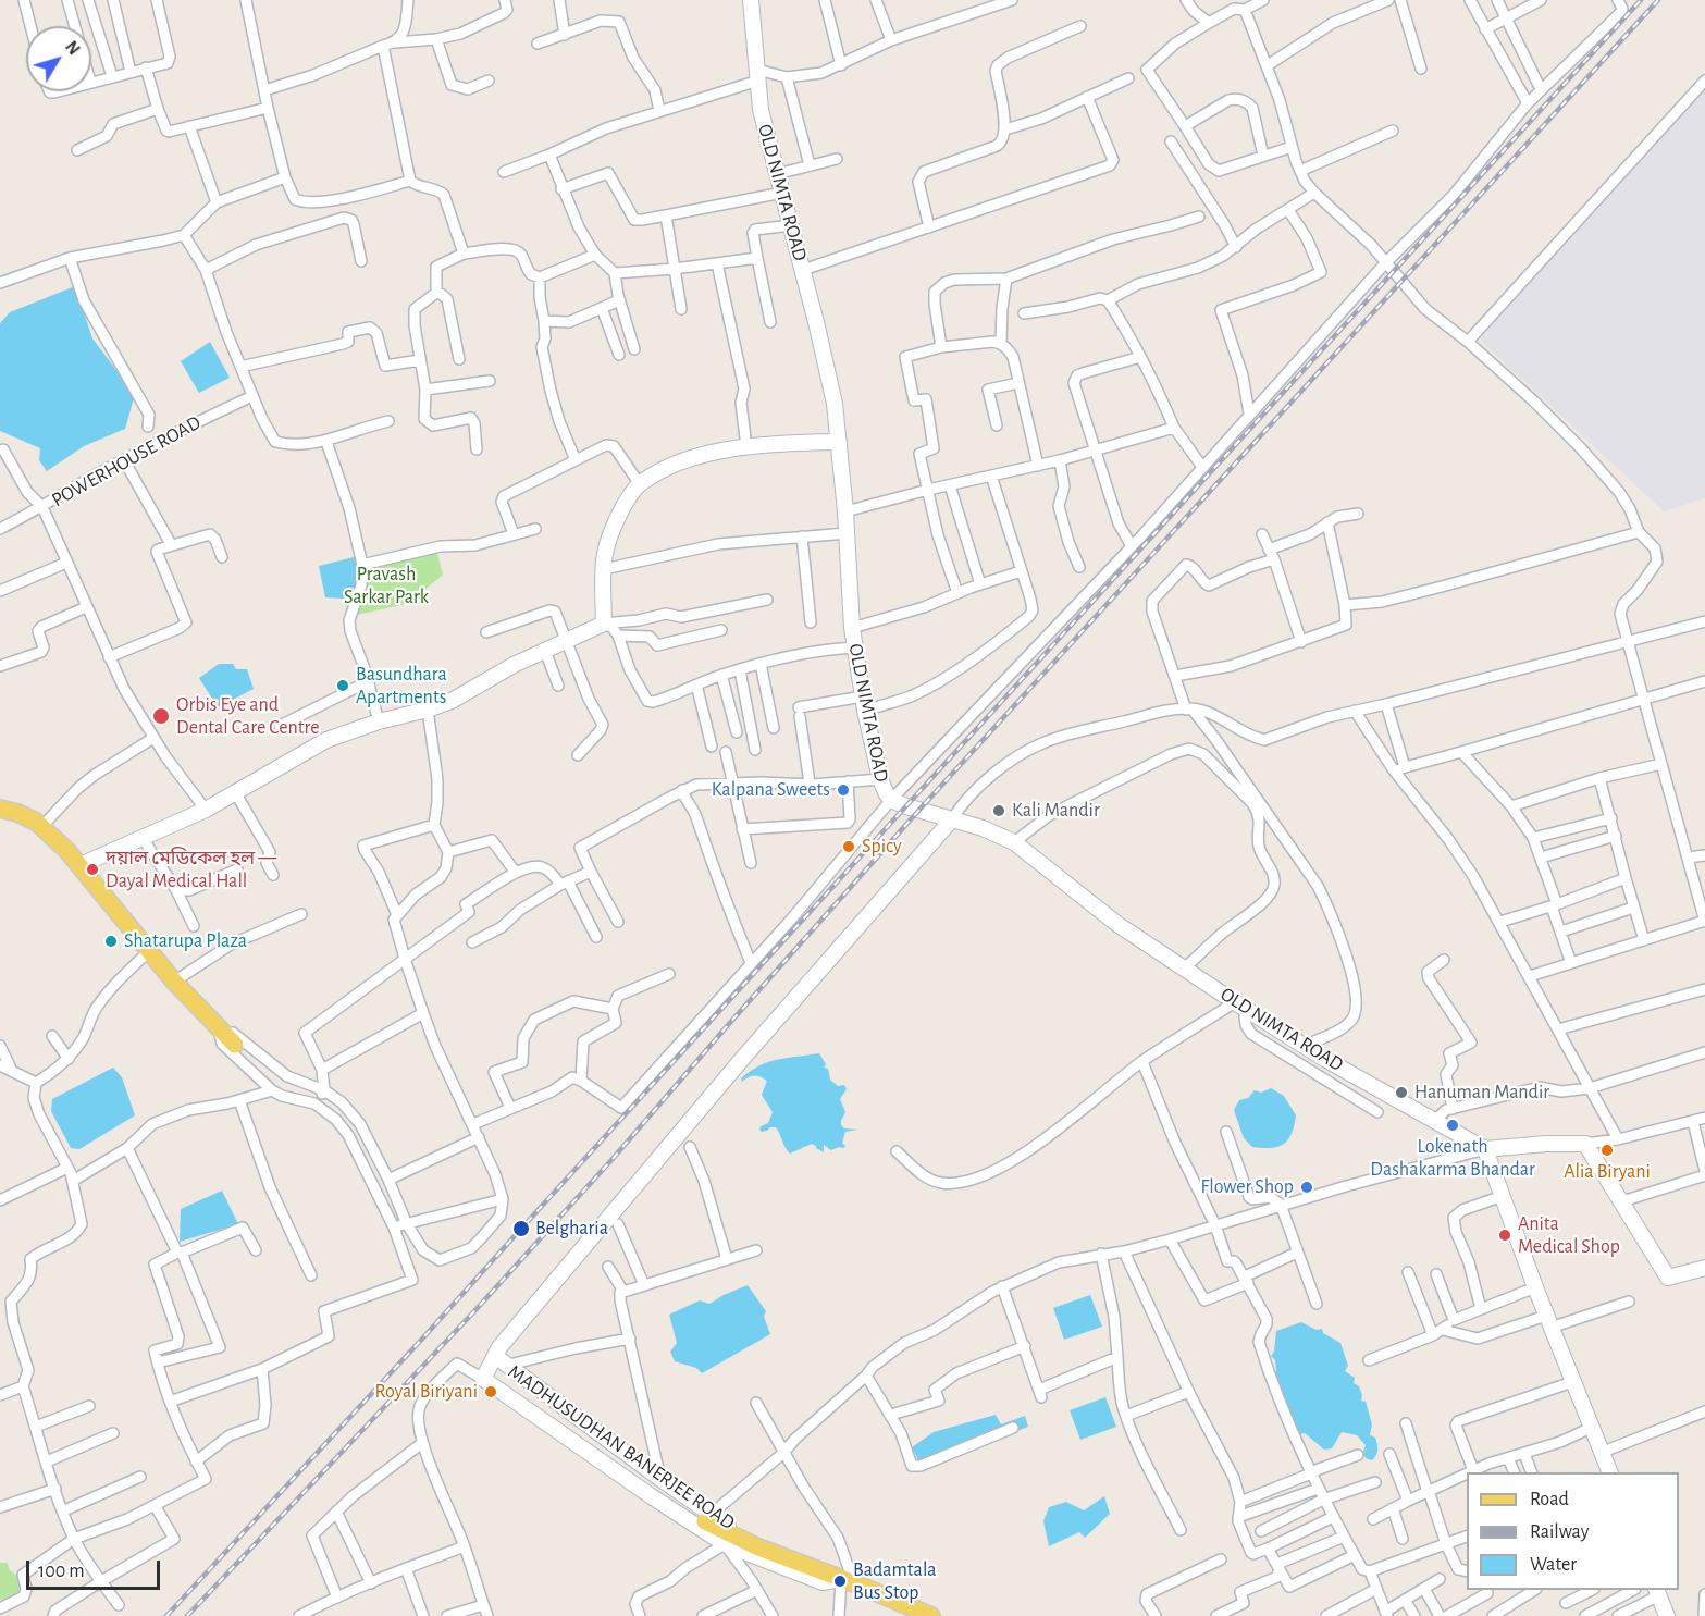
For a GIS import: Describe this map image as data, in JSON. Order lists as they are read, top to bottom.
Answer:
{
  "streets": {
    "street": ["OLD NIMTA ROAD", "POWERHOUSE ROAD", "MADHUSUDHAN BANERJEE ROAD"]
  },
  "parks": ["Pravash Sarkar Park"],
  "places": [
    "Basundhara Apartments",
    "Orbis Eye and Dental Care Centre",
    "Kalpana Sweets",
    "Kali Mandir",
    "Spicy",
    "দয়াল মেডিকেল হল — Dayal Medical Hall",
    "Shatarupa Plaza",
    "Hanuman Mandir",
    "Lokenath Dashakarma Bhandar",
    "Alia Biryani",
    "Flower Shop",
    "Belgharia",
    "Anita Medical Shop",
    "Royal Biriyani",
    "Badamtala Bus Stop"
  ],
  "legend": ["Road", "Railway", "Water"],
  "scale_bar": "100 m",
  "north": "top right"
}
